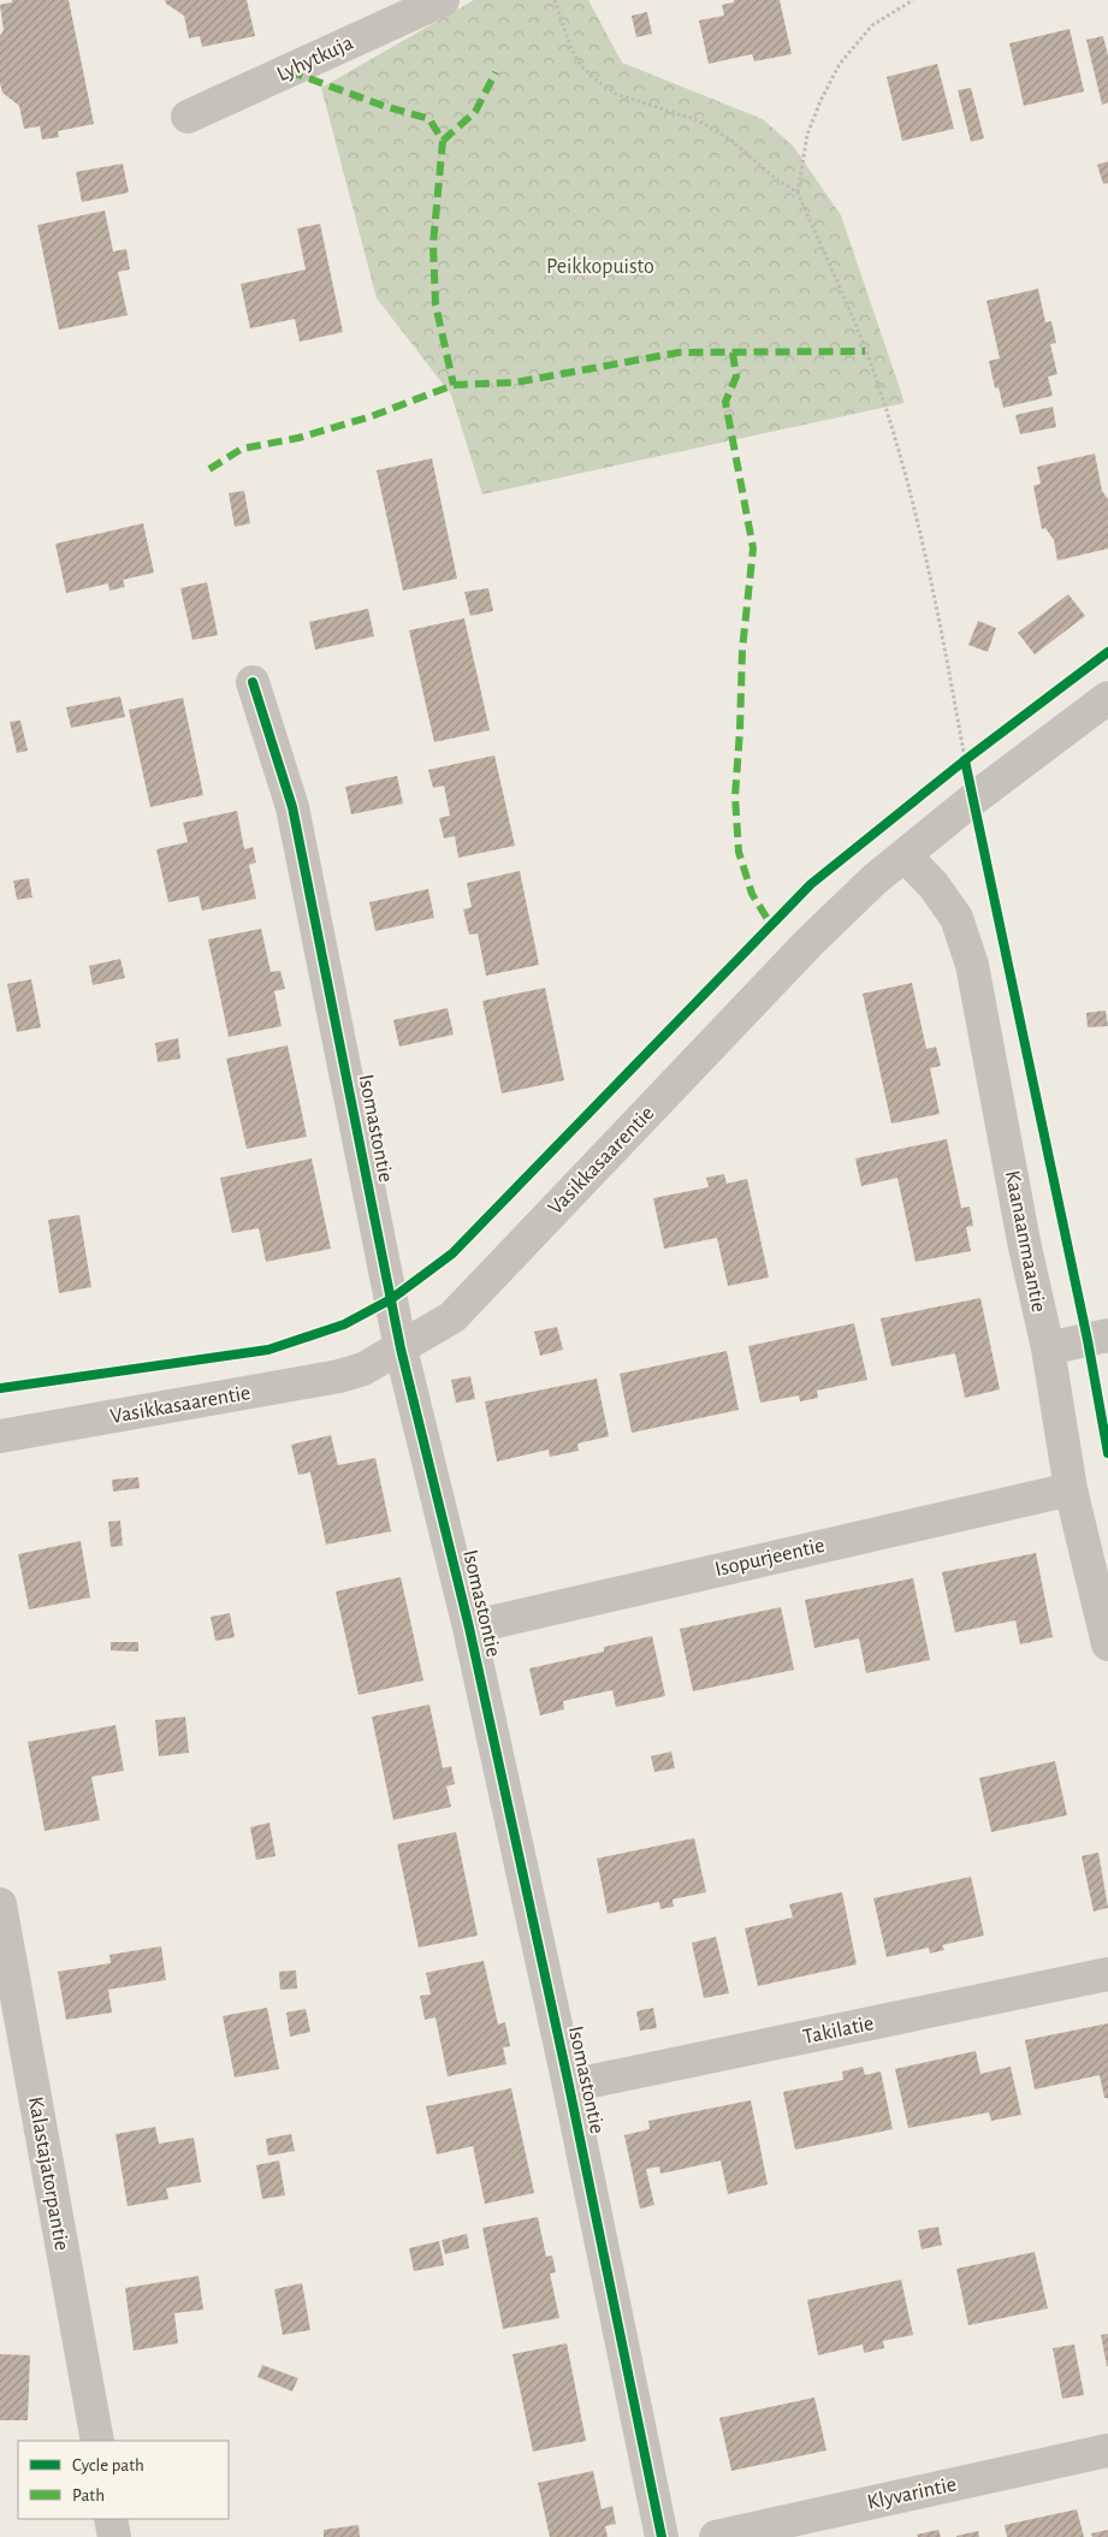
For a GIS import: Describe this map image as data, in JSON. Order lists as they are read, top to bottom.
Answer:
{
  "streets": {
    "street": [
      "Lyhytkuja",
      "Isomastontie",
      "Vasikkasaarentie",
      "Kaanaanmaantie",
      "Isopurjeentie",
      "Takilatie",
      "Kalastajatorpantie",
      "Klyvarintie"
    ]
  },
  "crossings": [
    ["Isomastontie", "Vasikkasaarentie"],
    ["Isomastontie", "Isopurjeentie"],
    ["Isomastontie", "Takilatie"],
    ["Vasikkasaarentie", "Kaanaanmaantie"],
    ["Kaanaanmaantie", "Isopurjeentie"]
  ],
  "parks": ["Peikkopuisto"],
  "legend": ["Cycle path", "Path"]
}
